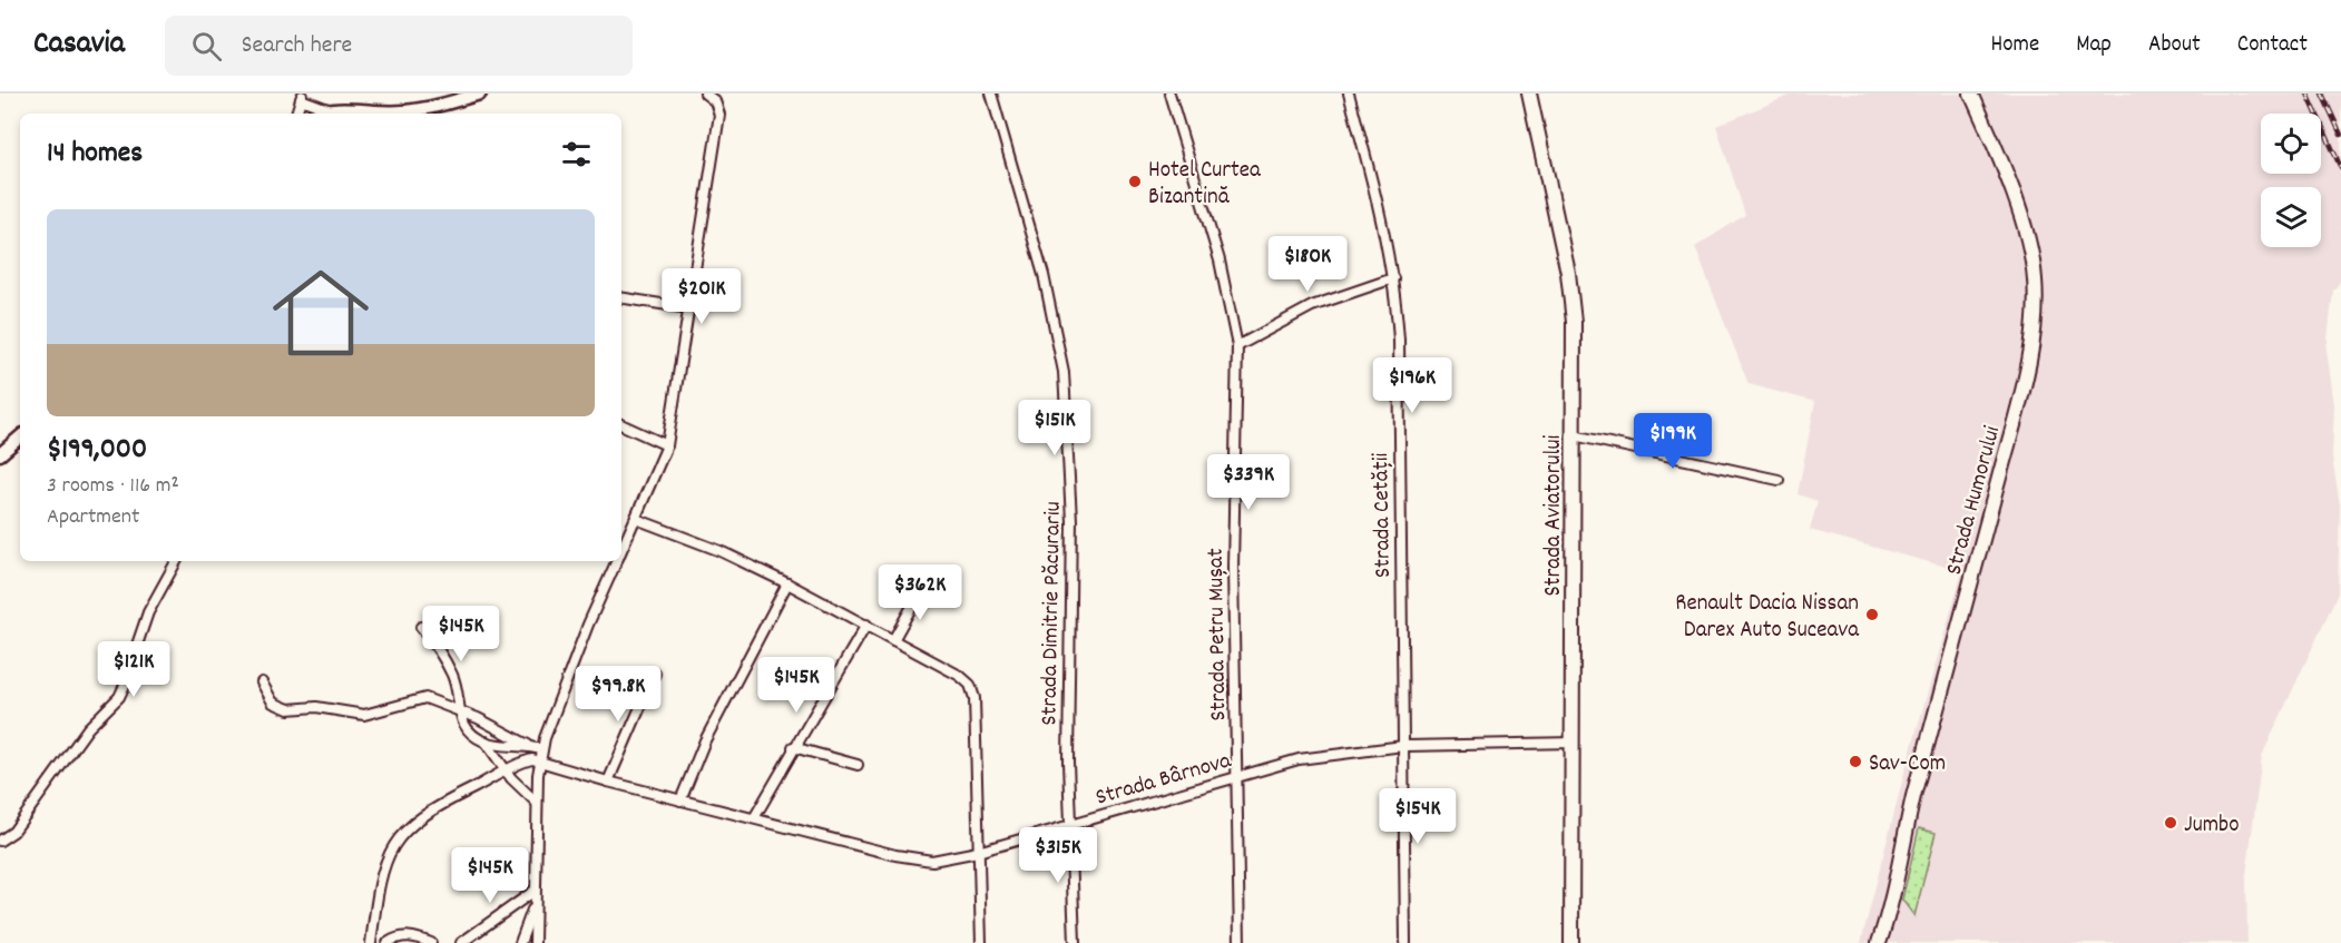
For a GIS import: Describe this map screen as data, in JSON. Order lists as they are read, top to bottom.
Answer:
{
  "streets": {
    "main road": ["Strada Humorului", "Strada Aviatorului"],
    "street": [
      "Strada Cetății",
      "Strada Dimitrie Păcurariu",
      "Strada Petru Mușat",
      "Strada Bârnova"
    ]
  },
  "crossings": [
    ["Strada Cetății", "Strada Bârnova"],
    ["Strada Aviatorului", "Strada Bârnova"],
    ["Strada Dimitrie Păcurariu", "Strada Bârnova"],
    ["Strada Petru Mușat", "Strada Bârnova"]
  ],
  "places": [
    "Hotel Curtea Bizantină",
    "Renault Dacia Nissan Darex Auto Suceava",
    "Sav-Com",
    "Jumbo"
  ],
  "page": {
    "header": "Casavia",
    "search": "Search here",
    "nav": [
      "Home",
      "Map",
      "About",
      "Contact"
    ],
    "heading": "14 homes",
    "list": [
      {
        "name": "$199,000",
        "note": "3 rooms · 116 m² · Apartment"
      }
    ],
    "price": [
      "$180K",
      "$201K",
      "$196K",
      "$151K",
      "$199K",
      "$339K",
      "$362K",
      "$145K",
      "$121K",
      "$145K",
      "$99.8K",
      "$154K",
      "$315K",
      "$145K"
    ]
  }
}
